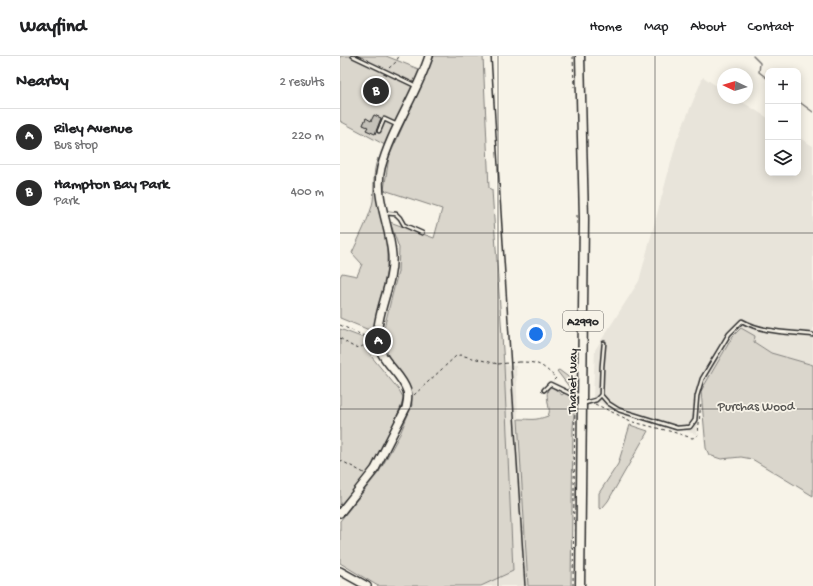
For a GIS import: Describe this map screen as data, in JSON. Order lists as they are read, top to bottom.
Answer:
{
  "streets": {
    "main road": ["A2990", "Thanet Way"]
  },
  "parks": ["Purchas Wood"],
  "north": "left",
  "page": {
    "header": "Wayfind",
    "nav": [
      "Home",
      "Map",
      "About",
      "Contact"
    ],
    "heading": ["Nearby", "2 results"],
    "map_buttons": ["+", "−"],
    "pins": ["B", "A"],
    "list": [
      {
        "mark": "A",
        "name": "Riley Avenue",
        "note": "Bus stop",
        "value": "220 m"
      },
      {
        "mark": "B",
        "name": "Hampton Bay Park",
        "note": "Park",
        "value": "400 m"
      }
    ]
  }
}
